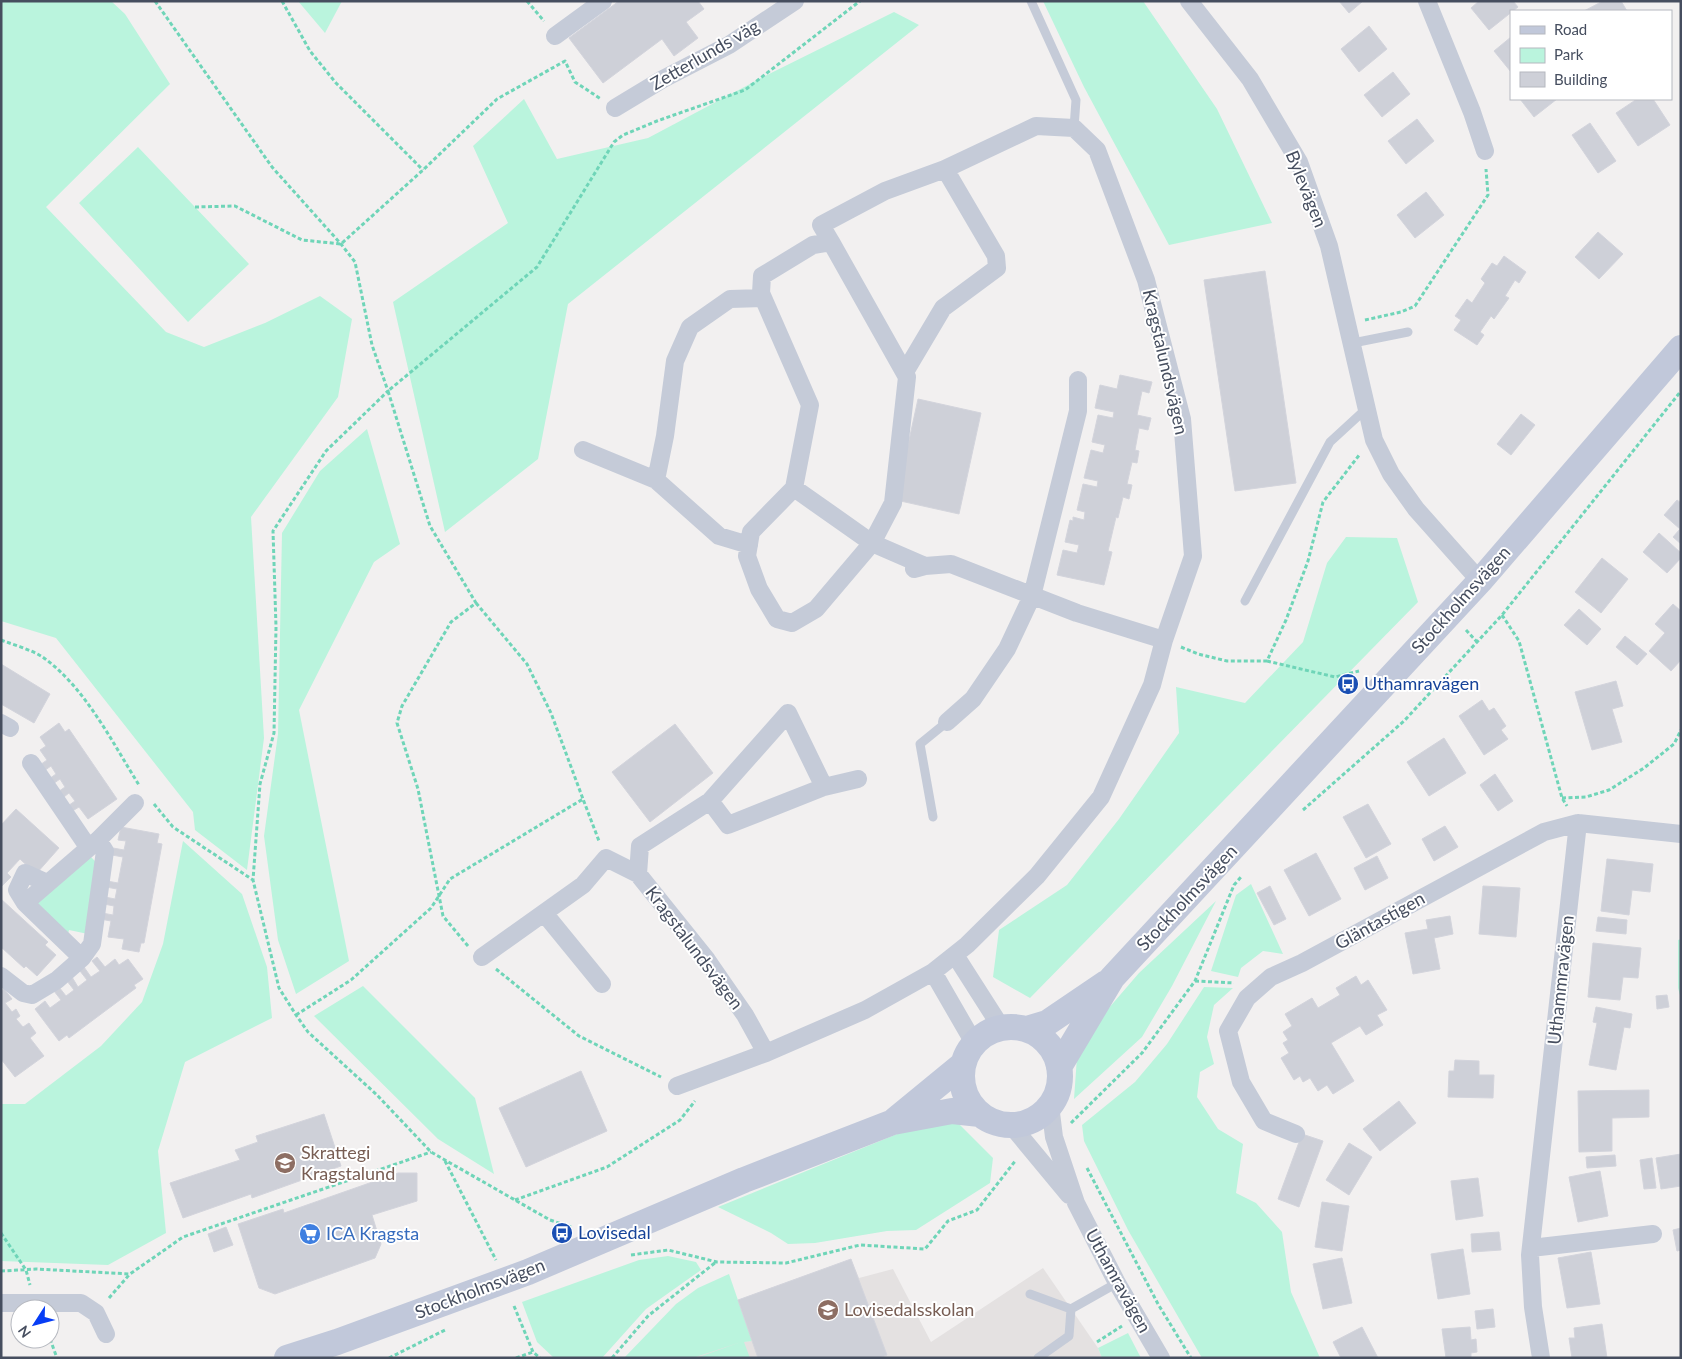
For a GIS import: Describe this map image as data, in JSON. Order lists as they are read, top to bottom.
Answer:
{
  "streets": {
    "main road": ["Stockholmsvägen"],
    "street": [
      "Zetterlunds väg",
      "Bylevägen",
      "Kragstalundsvägen",
      "Gläntastigen",
      "Uthammravägen",
      "Uthamravägen"
    ]
  },
  "crossings": [
    ["Bylevägen", "Stockholmsvägen"],
    ["Stockholmsvägen", "Uthamravägen"],
    ["Gläntastigen", "Uthammravägen"]
  ],
  "places": {
    "bus stop": ["Uthamravägen", "Lovisedal"],
    "school or university": ["Skrattegi Kragstalund", "Lovisedalsskolan"],
    "supermarket": ["ICA Kragsta"]
  },
  "legend": ["Road", "Park", "Building"],
  "north": "bottom left"
}
